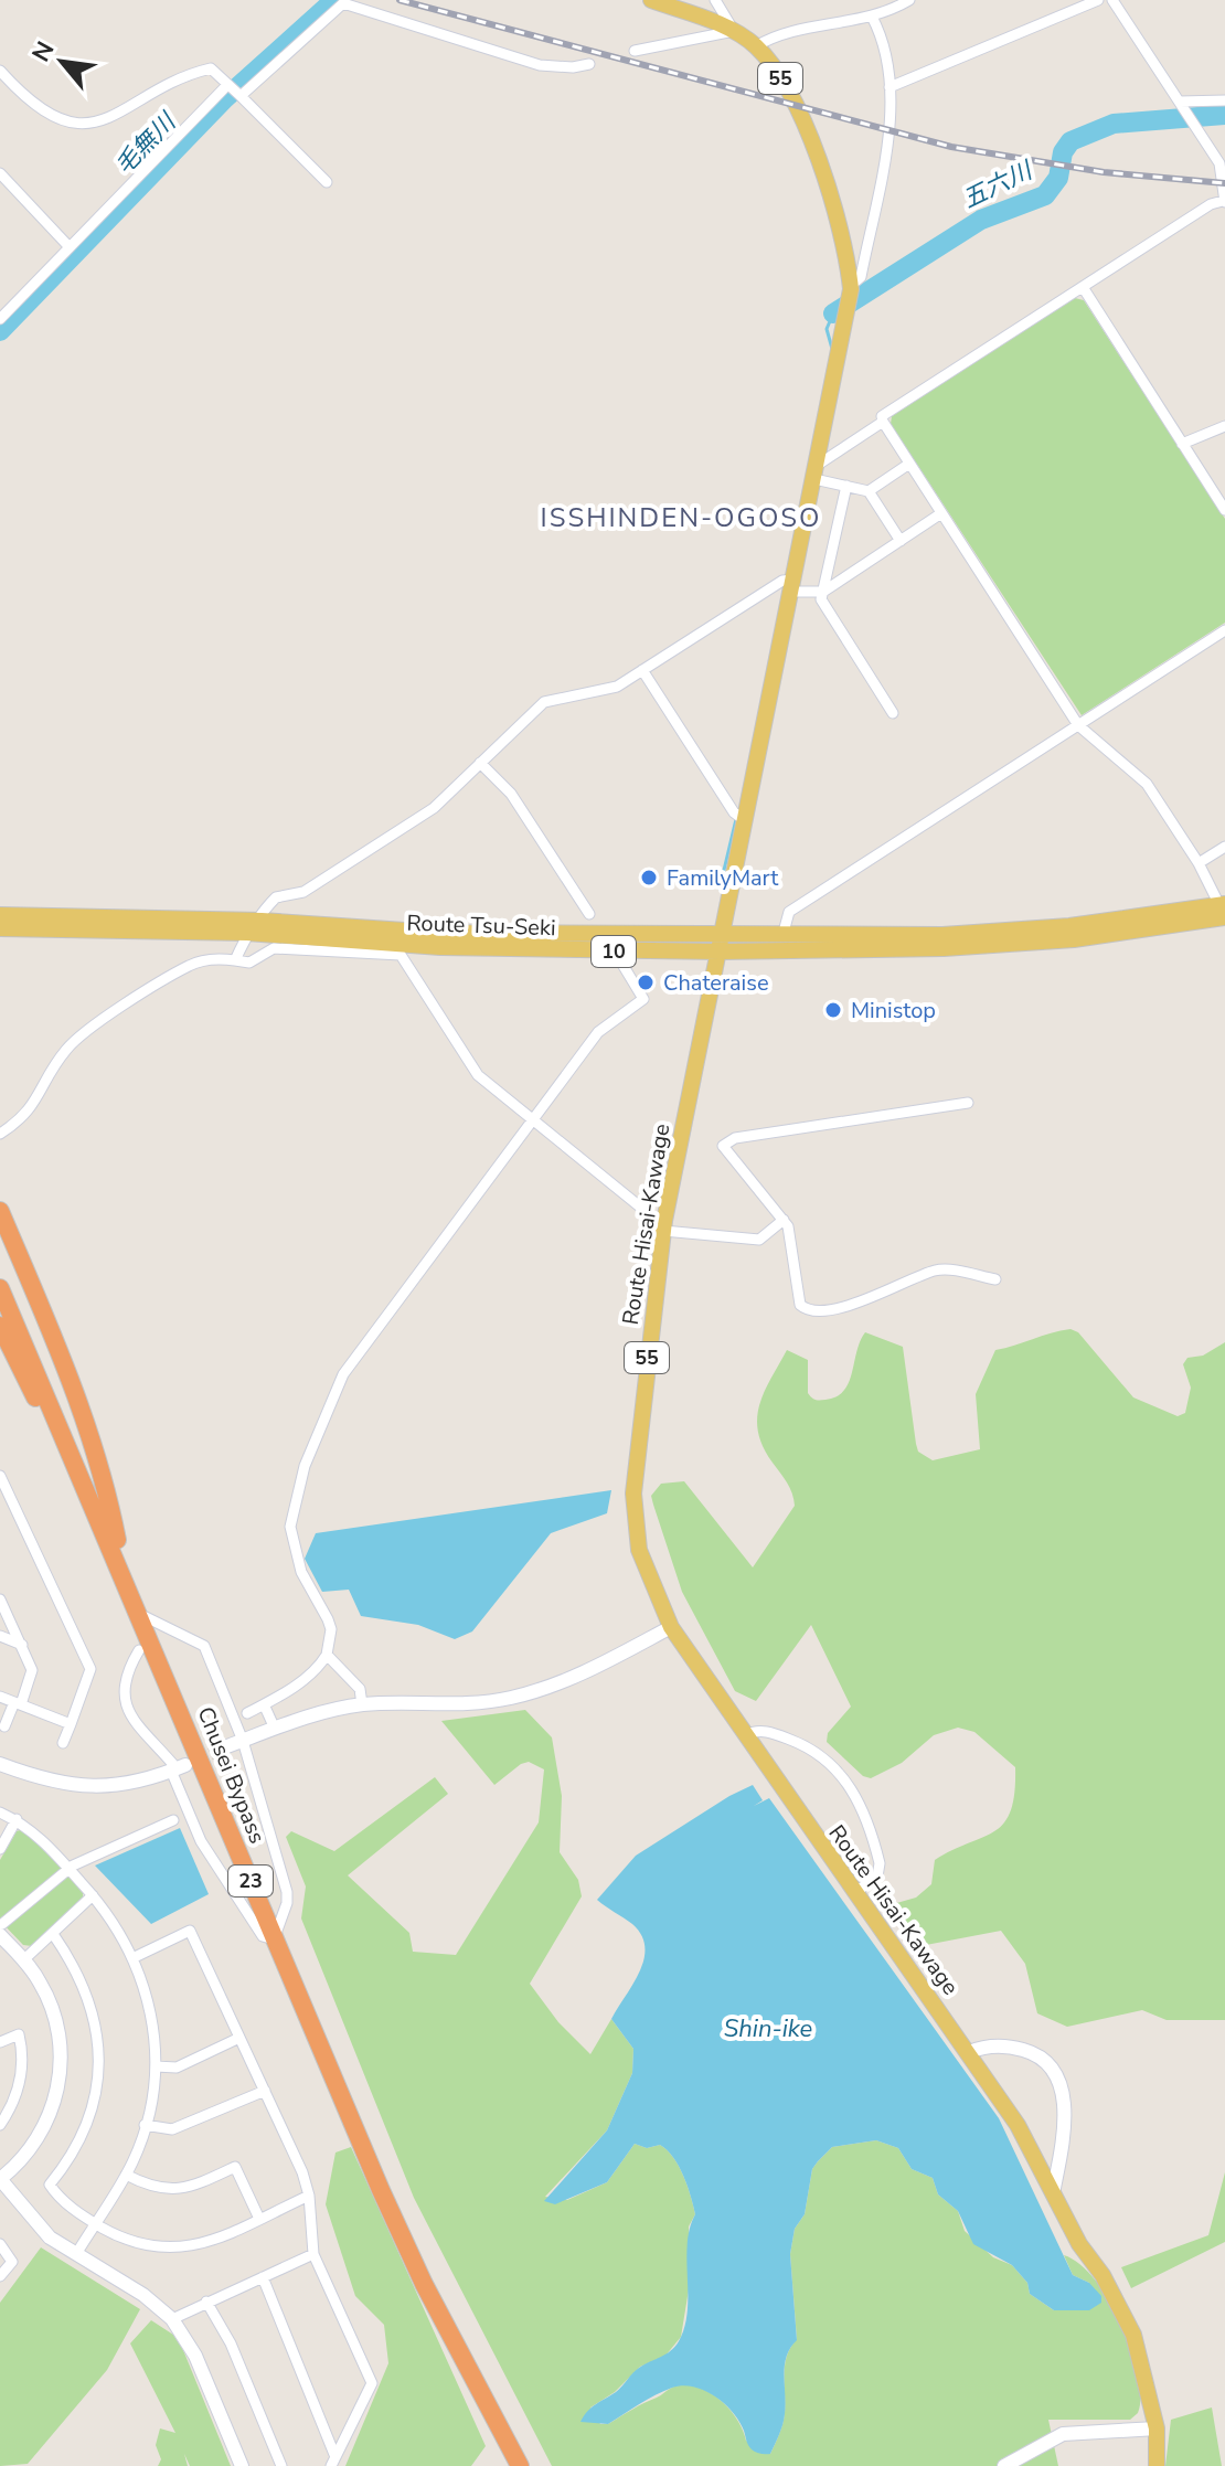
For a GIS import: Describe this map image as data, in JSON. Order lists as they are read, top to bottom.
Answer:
{
  "streets": {
    "highway": ["Chusei Bypass", "23"],
    "main road": [
      "55",
      "Route Tsu-Seki",
      "10",
      "Route Hisai-Kawage"
    ]
  },
  "crossings": [
    ["Route Tsu-Seki", "Route Hisai-Kawage"]
  ],
  "districts": ["ISSHINDEN-OGOSO"],
  "water": ["毛無川", "五六川", "Shin-ike"],
  "places": ["FamilyMart", "Chateraise", "Ministop"],
  "north": "top left"
}
